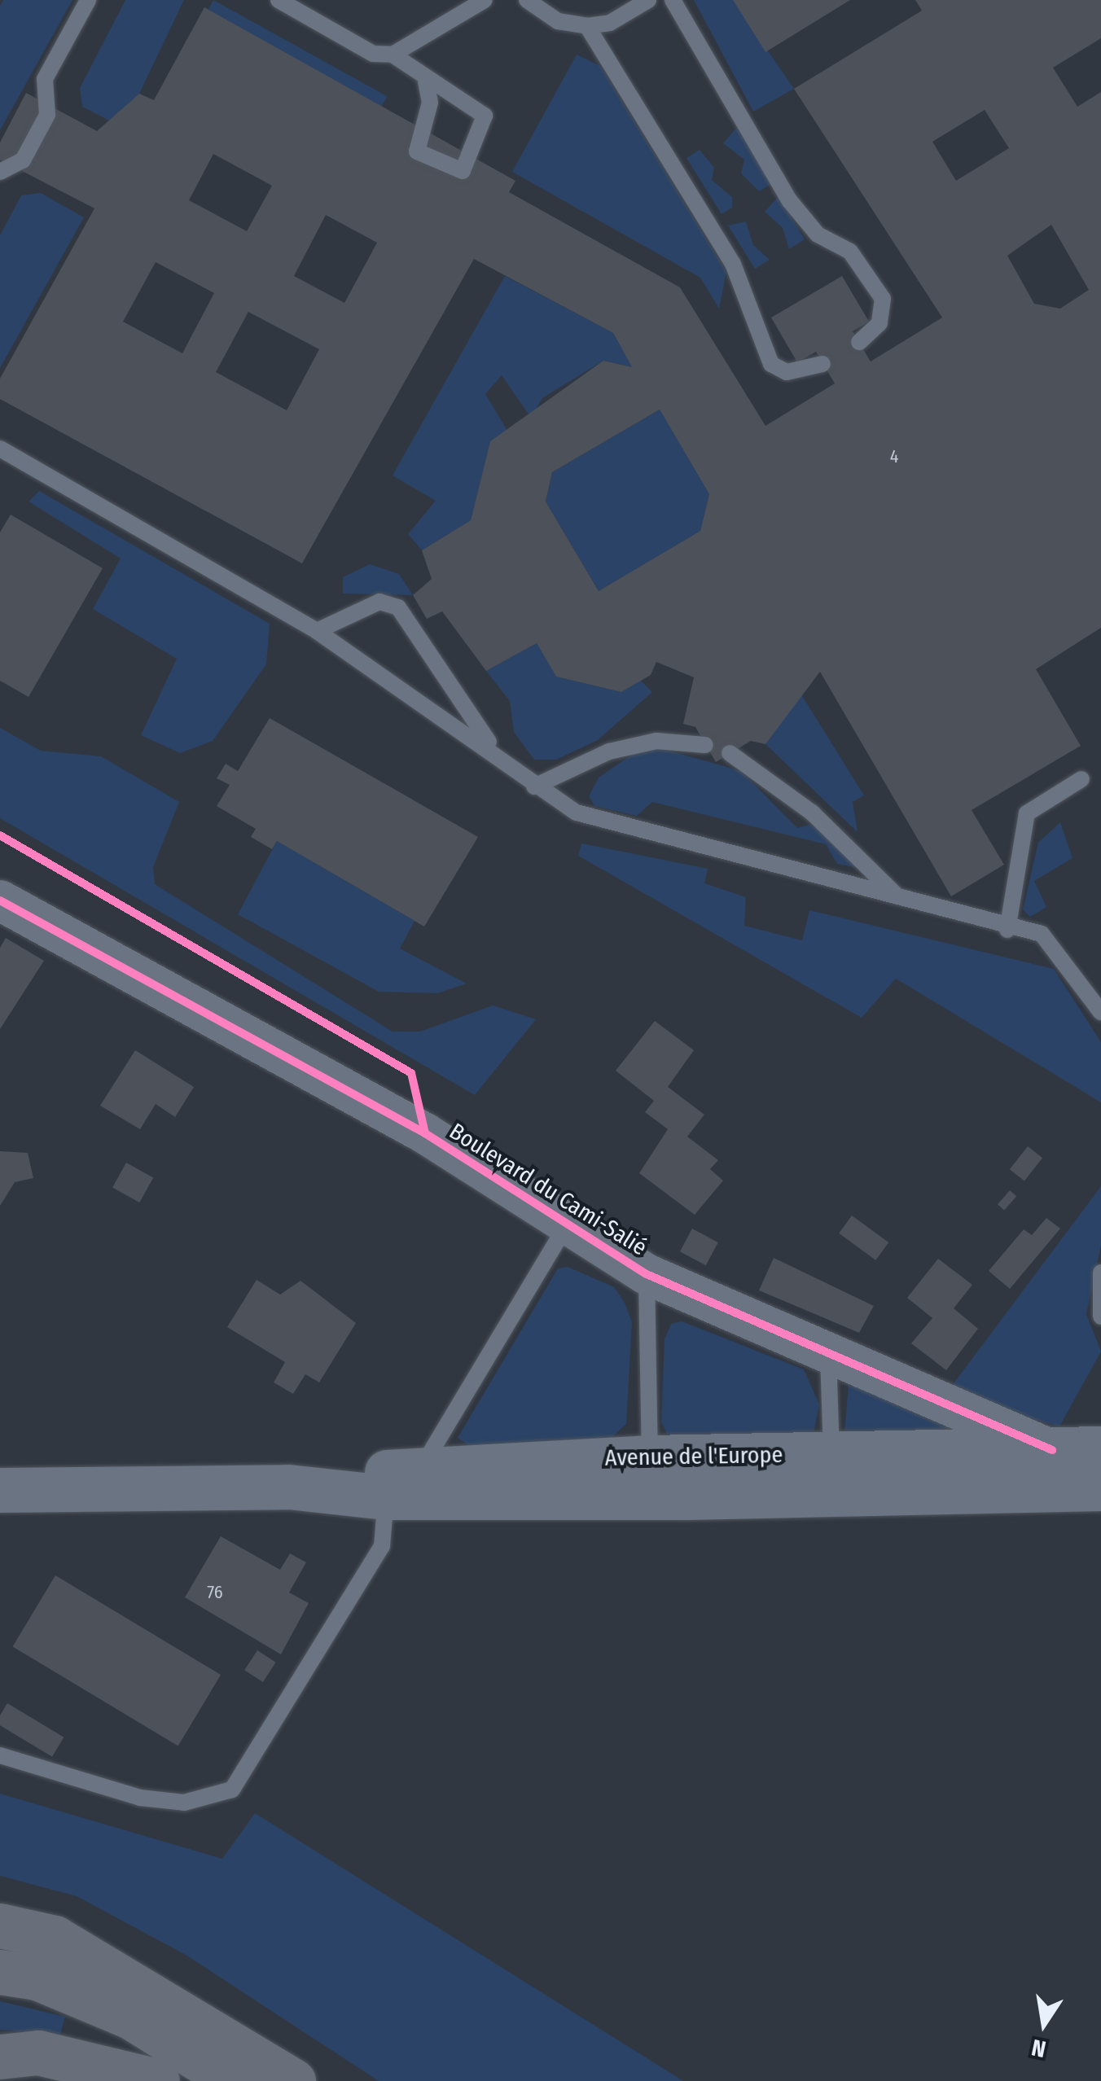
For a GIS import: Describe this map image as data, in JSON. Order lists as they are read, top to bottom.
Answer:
{
  "streets": {
    "main road": ["Avenue de l'Europe"],
    "street": ["Boulevard du Cami-Salié"]
  },
  "crossings": [
    ["Boulevard du Cami-Salié", "Avenue de l'Europe"]
  ],
  "house_numbers": ["4", "76"],
  "north": "bottom"
}
